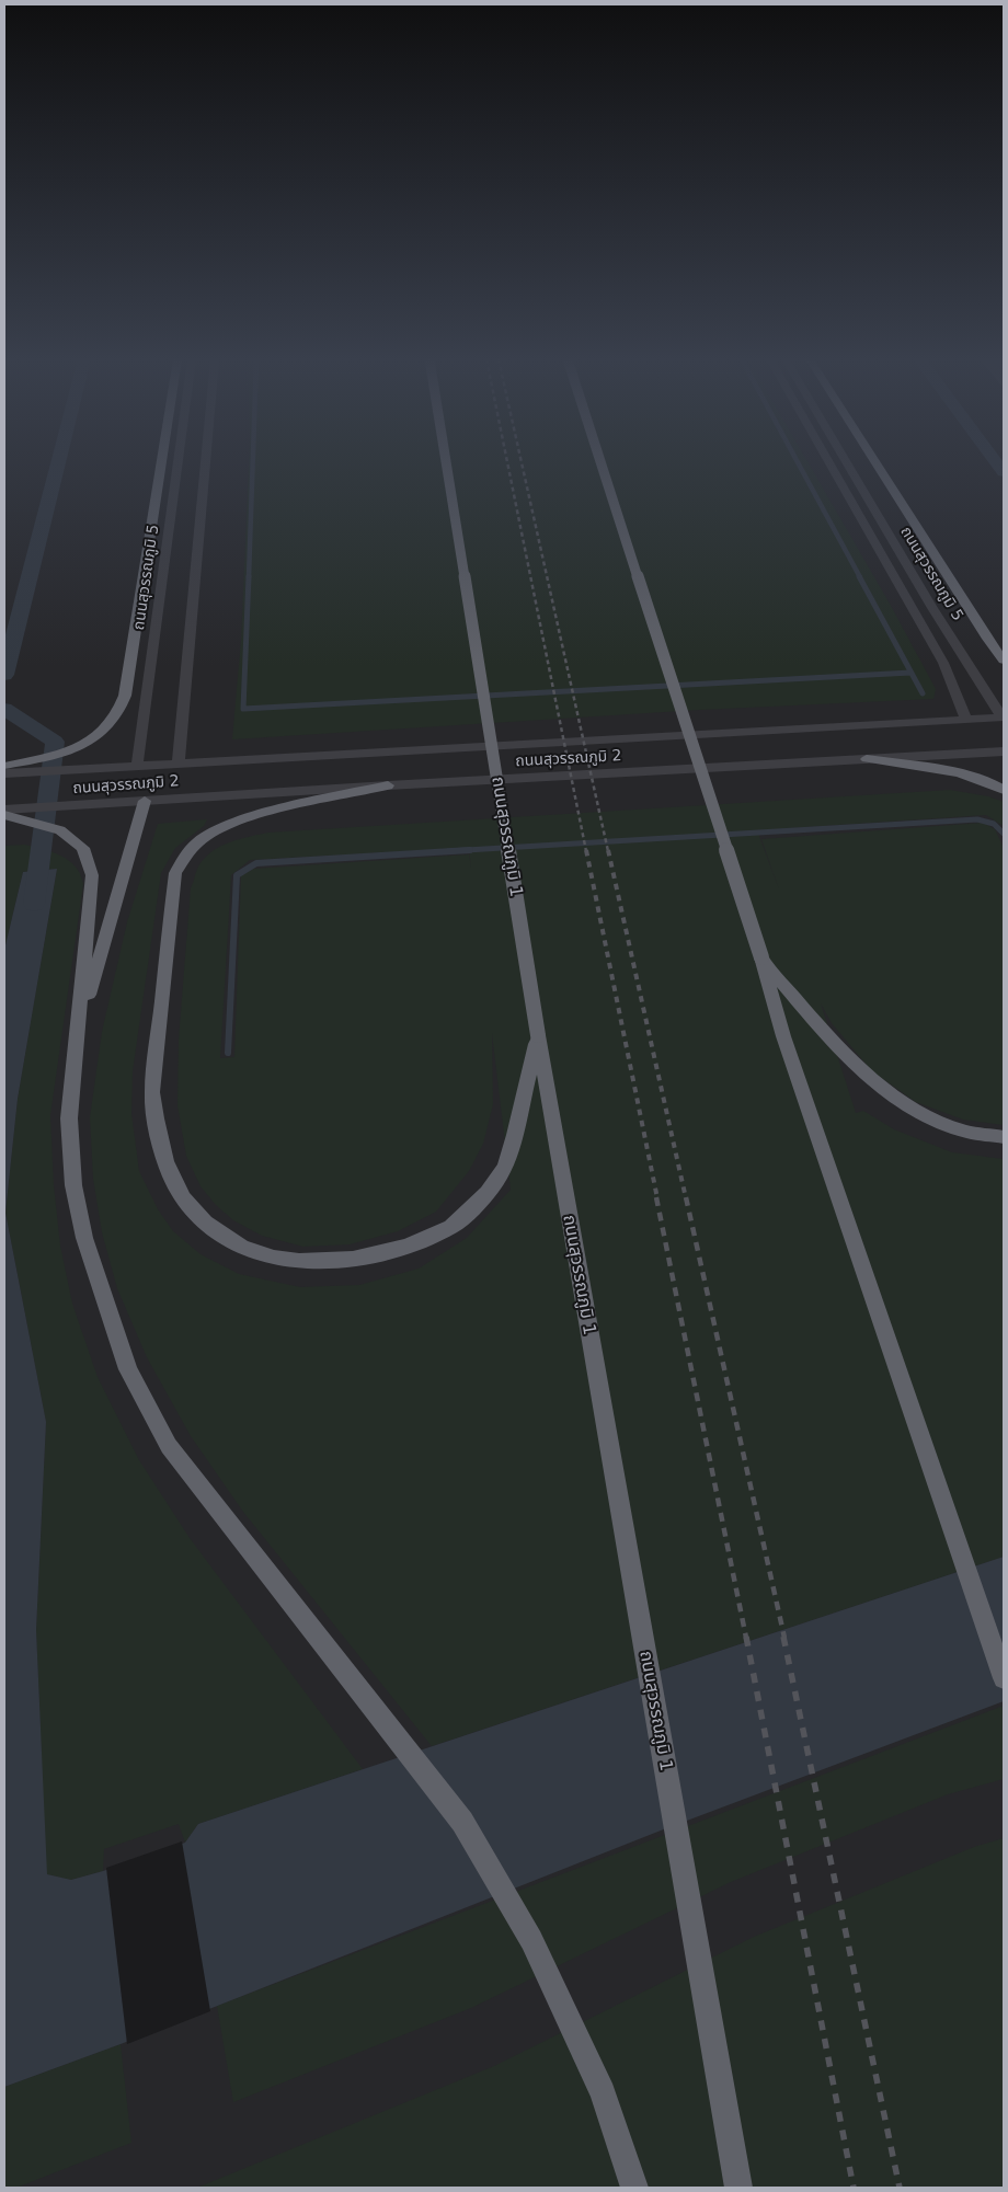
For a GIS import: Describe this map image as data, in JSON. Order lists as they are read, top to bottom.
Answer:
{
  "streets": {
    "highway": ["ถนนสุวรรณภูมิ 1"],
    "street": ["ถนนสุวรรณภูมิ 5", "ถนนสุวรรณภูมิ 2"]
  },
  "crossings": [
    ["ถนนสุวรรณภูมิ 5", "ถนนสุวรรณภูมิ 2"]
  ]
}
